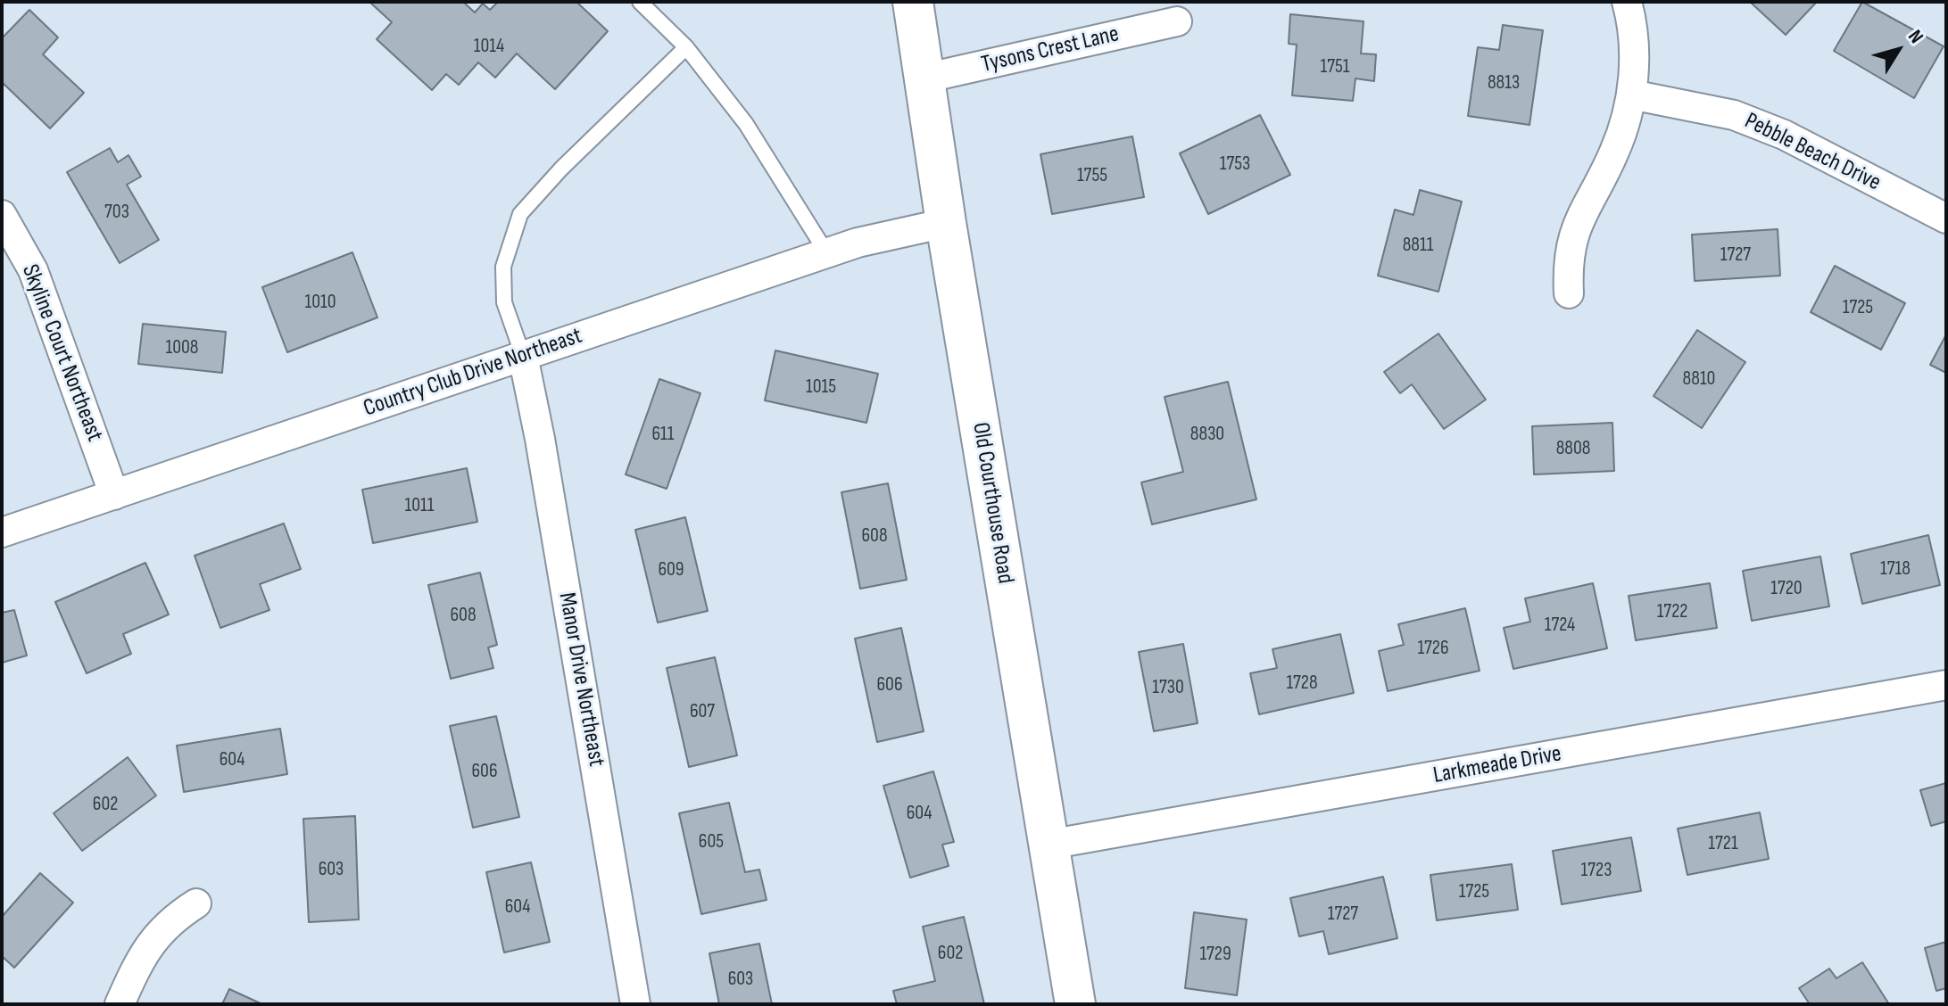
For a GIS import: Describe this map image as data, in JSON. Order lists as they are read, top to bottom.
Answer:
{
  "streets": {
    "street": [
      "Tysons Crest Lane",
      "Pebble Beach Drive",
      "Skyline Court Northeast",
      "Country Club Drive Northeast",
      "Old Courthouse Road",
      "Manor Drive Northeast",
      "Larkmeade Drive"
    ]
  },
  "crossings": [
    ["Tysons Crest Lane", "Old Courthouse Road"],
    ["Skyline Court Northeast", "Country Club Drive Northeast"],
    ["Country Club Drive Northeast", "Old Courthouse Road"],
    ["Country Club Drive Northeast", "Manor Drive Northeast"],
    ["Old Courthouse Road", "Larkmeade Drive"]
  ],
  "house_numbers": [
    "1014",
    "1751",
    "8813",
    "1753",
    "1755",
    "703",
    "8811",
    "1727",
    "1010",
    "1725",
    "1008",
    "8810",
    "1015",
    "611",
    "8830",
    "8808",
    "1011",
    "608",
    "1718",
    "609",
    "1720",
    "1722",
    "608",
    "1724",
    "1726",
    "1728",
    "606",
    "1730",
    "607",
    "604",
    "606",
    "602",
    "604",
    "605",
    "1721",
    "603",
    "1723",
    "1725",
    "604",
    "1727",
    "602",
    "1729",
    "603"
  ],
  "north": "top right"
}
